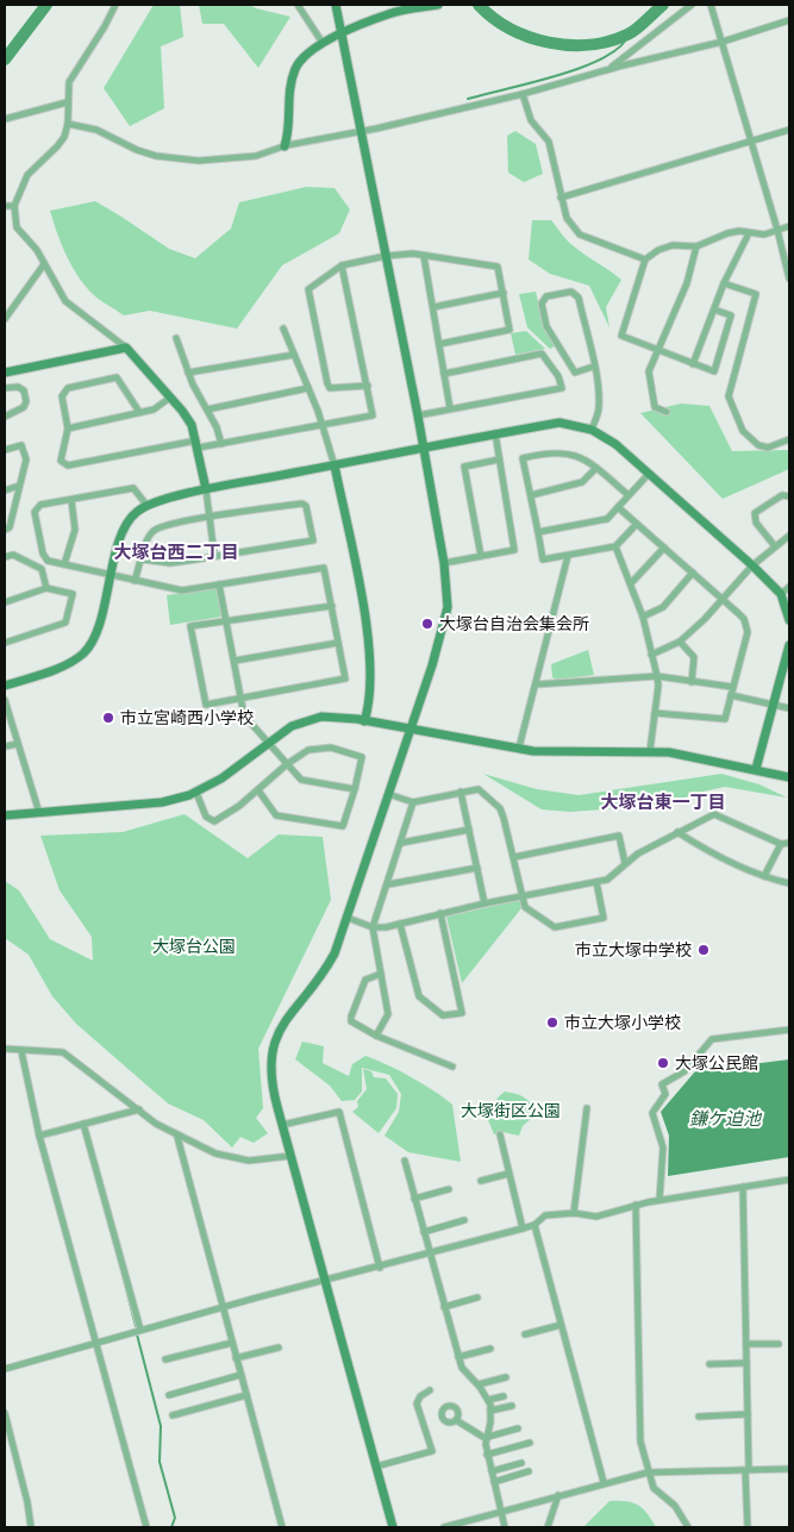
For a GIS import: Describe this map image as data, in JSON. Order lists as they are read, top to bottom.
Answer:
{
  "districts": ["大塚台西二丁目", "大塚台東一丁目"],
  "water": ["鎌ケ迫池"],
  "parks": ["大塚台公園", "大塚街区公園"],
  "places": [
    "大塚台自治会集会所",
    "市立宮崎西小学校",
    "市立大塚中学校",
    "市立大塚小学校",
    "大塚公民館"
  ]
}
